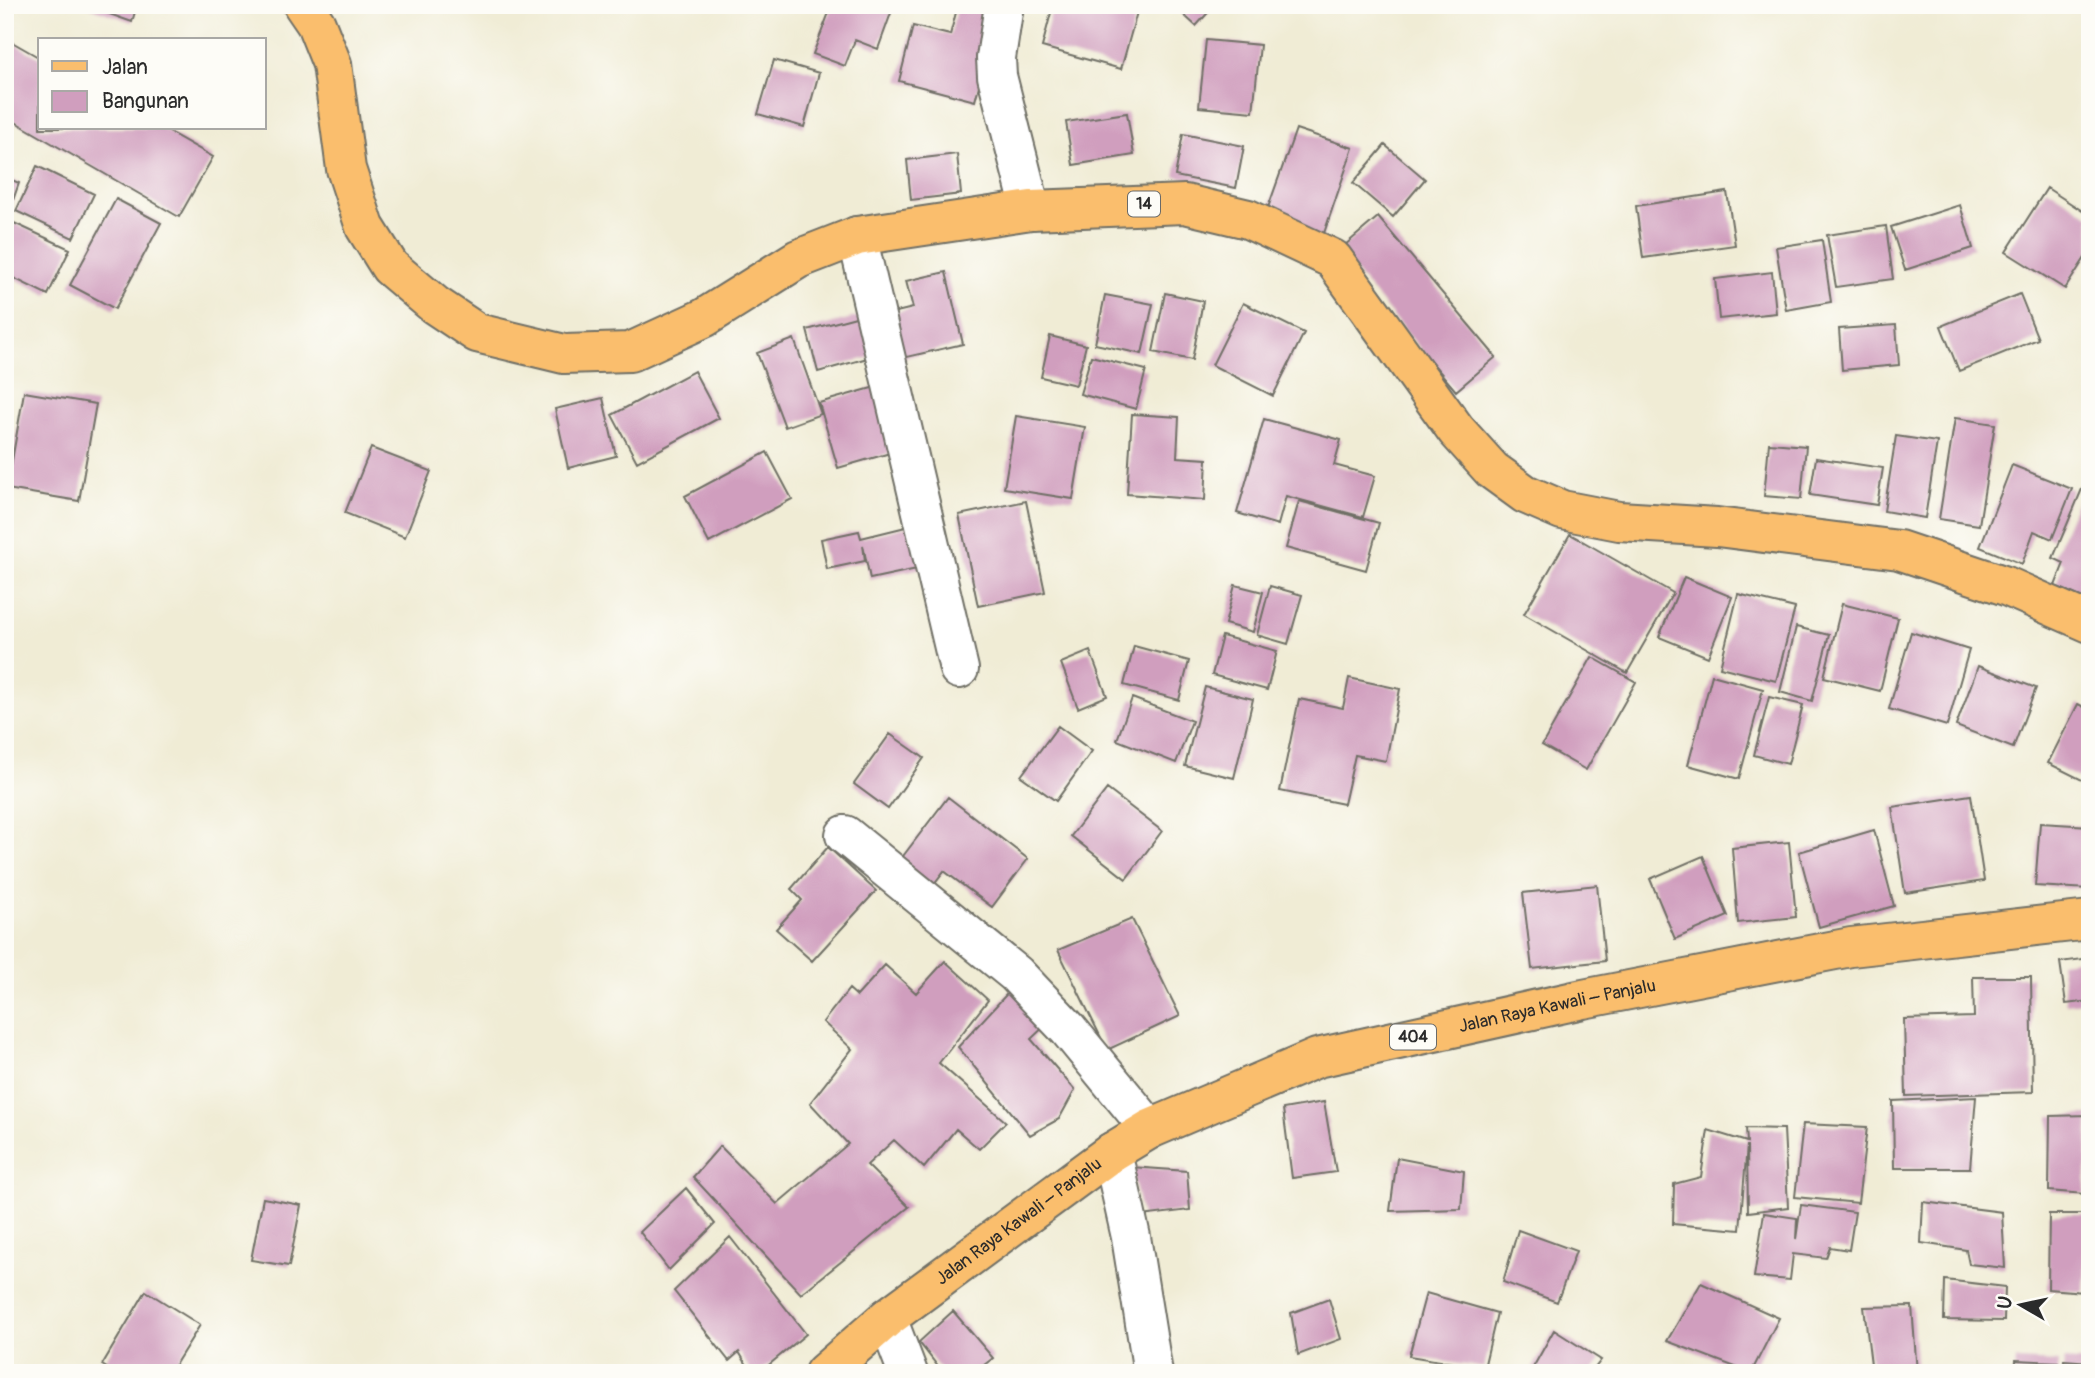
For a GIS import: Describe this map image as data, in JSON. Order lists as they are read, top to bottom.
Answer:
{
  "streets": {
    "main road": ["14", "Jalan Raya Kawali – Panjalu", "404"]
  },
  "legend": ["Jalan", "Bangunan"],
  "north": "left"
}
